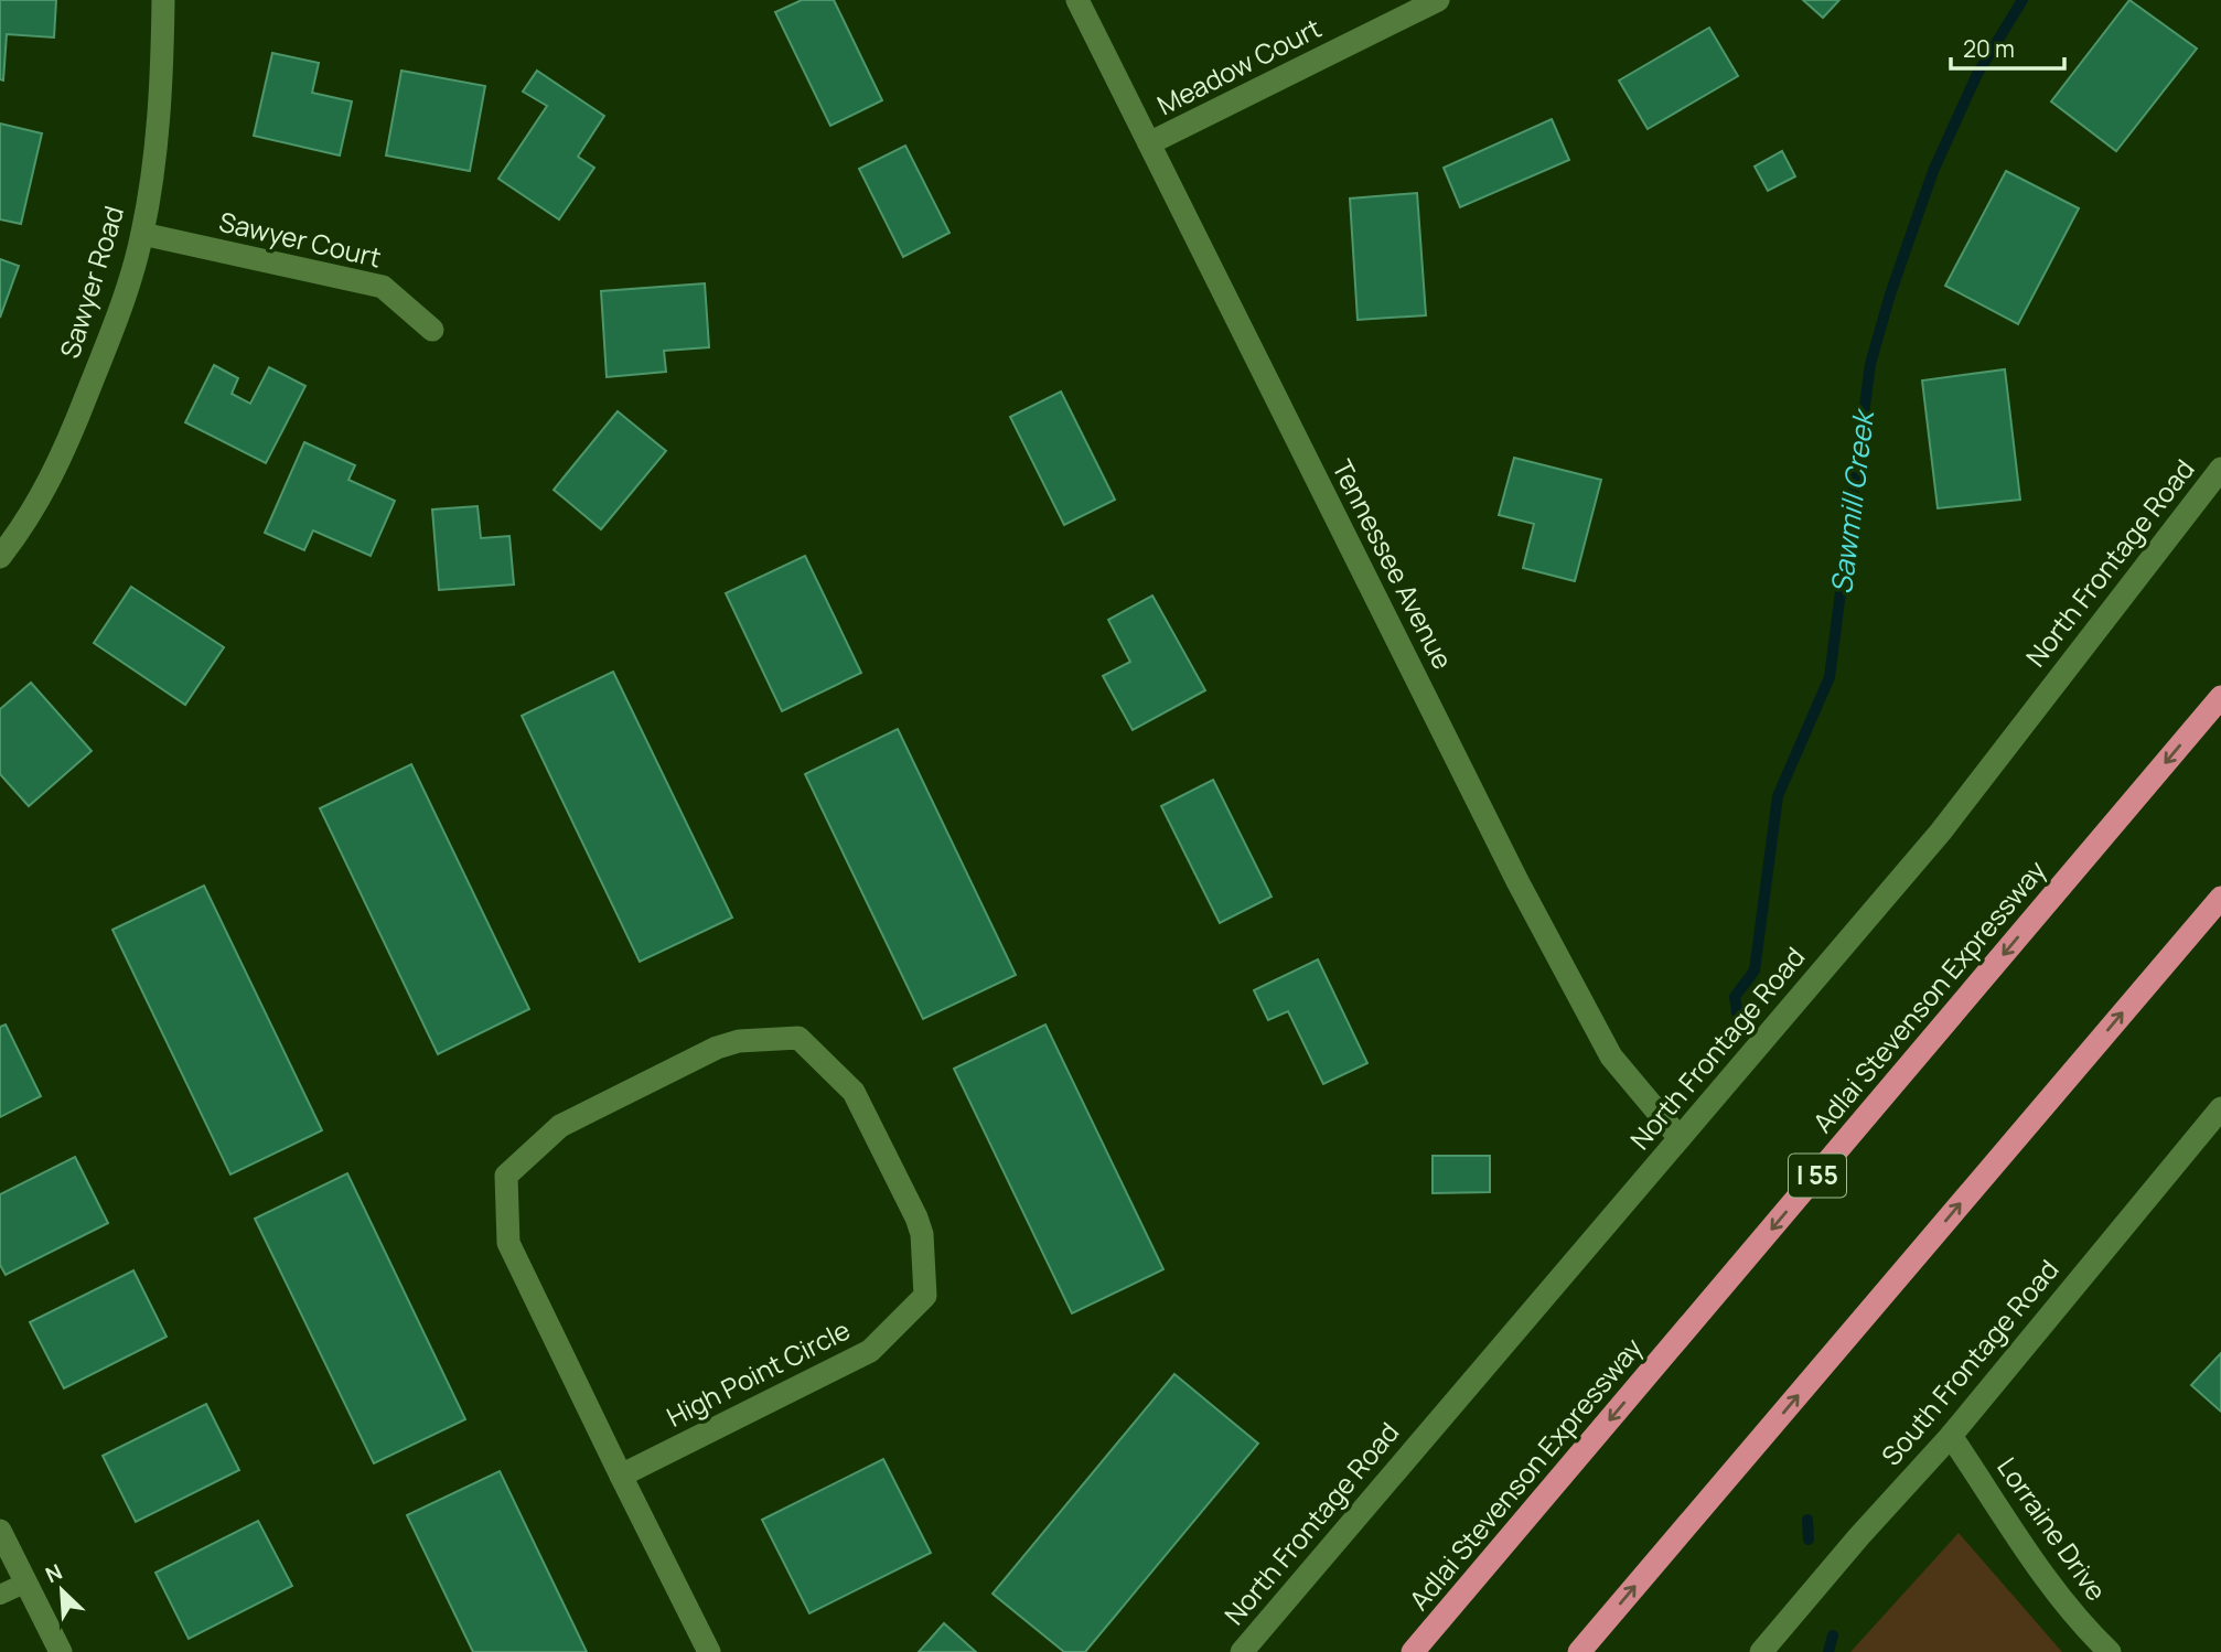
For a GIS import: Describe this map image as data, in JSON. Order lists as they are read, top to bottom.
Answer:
{
  "streets": {
    "highway": ["Adlai Stevenson Expressway", "I 55"],
    "street": [
      "Meadow Court",
      "Sawyer Court",
      "Sawyer Road",
      "North Frontage Road",
      "Tennessee Avenue",
      "South Frontage Road",
      "High Point Circle",
      "Lorraine Drive"
    ]
  },
  "crossings": [
    ["Meadow Court", "Tennessee Avenue"],
    ["Sawyer Court", "Sawyer Road"],
    ["North Frontage Road", "Tennessee Avenue"],
    ["South Frontage Road", "Lorraine Drive"]
  ],
  "water": ["Sawmill Creek"],
  "scale_bar": "20 m",
  "north": "top left"
}
